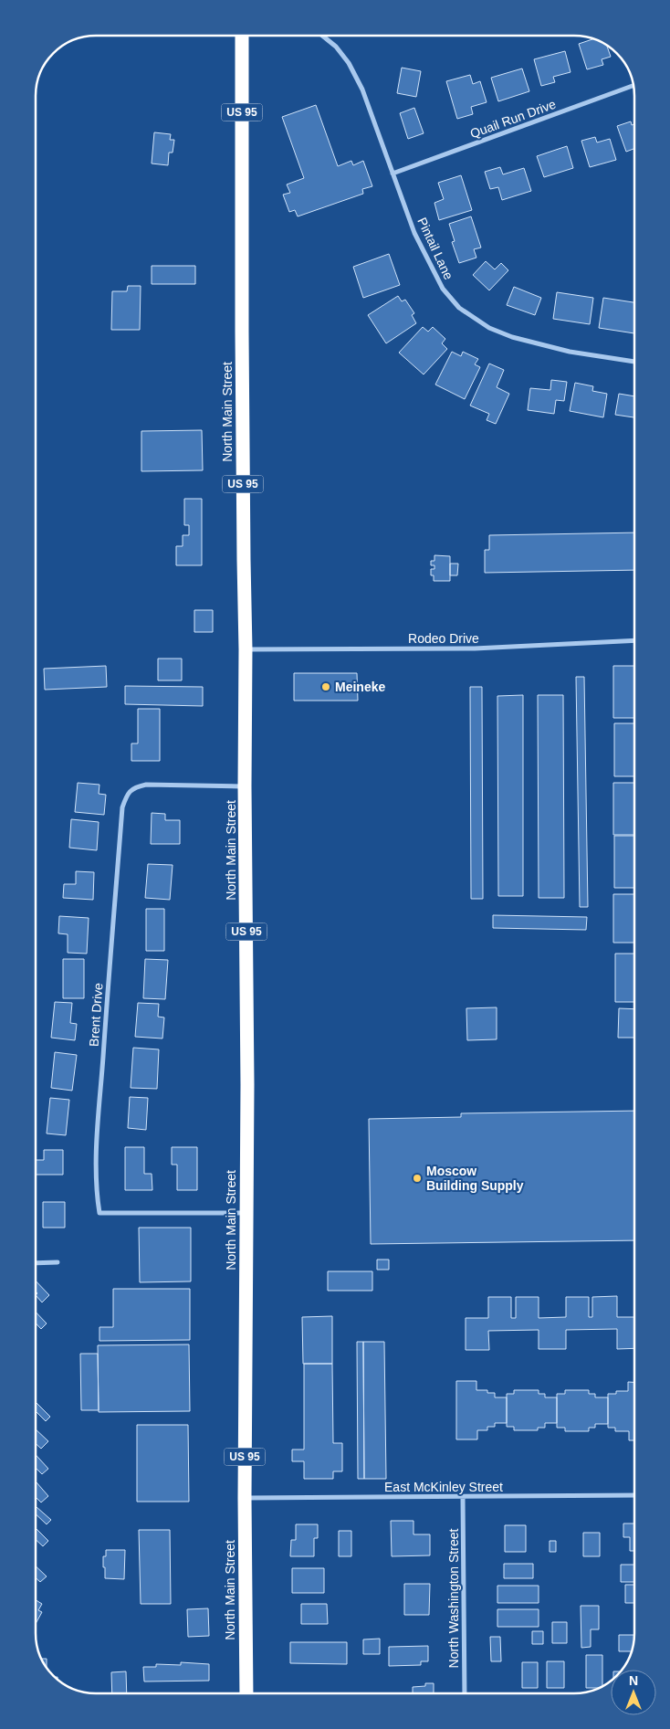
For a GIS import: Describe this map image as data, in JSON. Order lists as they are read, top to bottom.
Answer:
{
  "streets": {
    "highway": ["US 95", "North Main Street"],
    "street": [
      "Quail Run Drive",
      "Pintail Lane",
      "Rodeo Drive",
      "Brent Drive",
      "East McKinley Street",
      "North Washington Street"
    ]
  },
  "crossings": [
    ["Quail Run Drive", "Pintail Lane"],
    ["North Main Street", "Rodeo Drive"],
    ["North Main Street", "Brent Drive"],
    ["North Main Street", "East McKinley Street"],
    ["East McKinley Street", "North Washington Street"]
  ],
  "places": ["Meineke", "Moscow Building Supply"],
  "north": "top"
}
